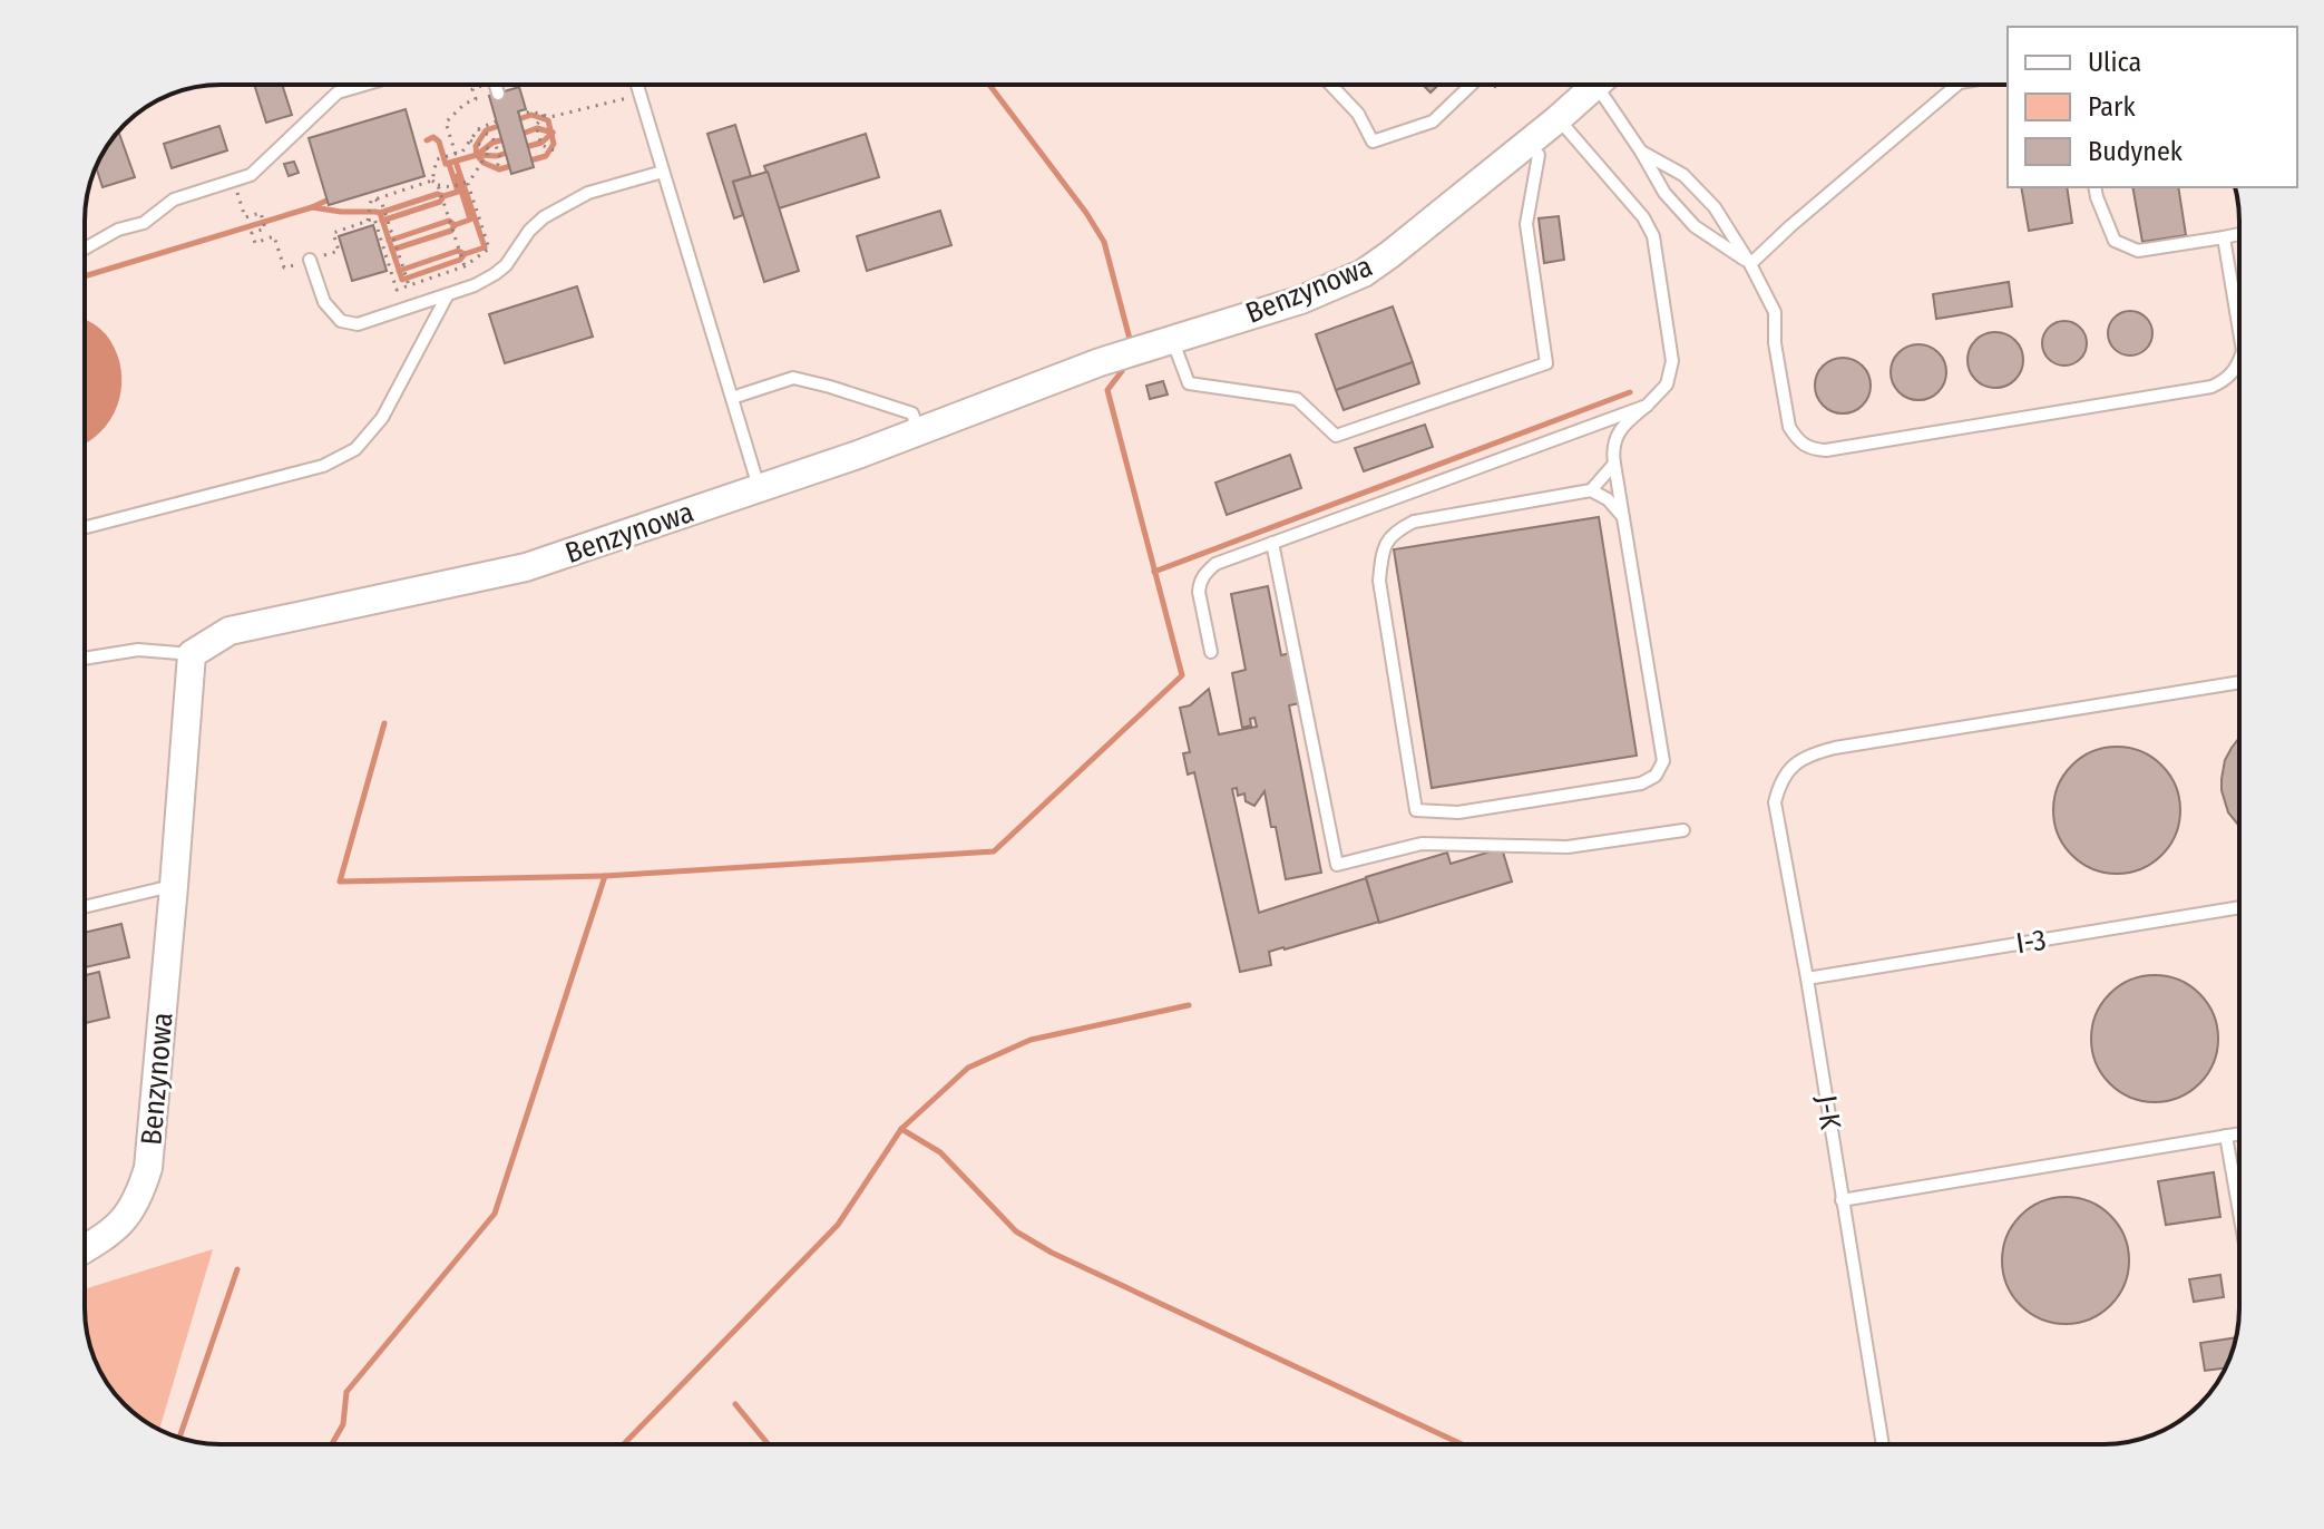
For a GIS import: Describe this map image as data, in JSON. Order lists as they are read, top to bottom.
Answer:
{
  "streets": {
    "street": ["Benzynowa"],
    "lane": ["I-3", "J-K"]
  },
  "crossings": [
    ["I-3", "J-K"]
  ],
  "legend": ["Ulica", "Park", "Budynek"]
}
